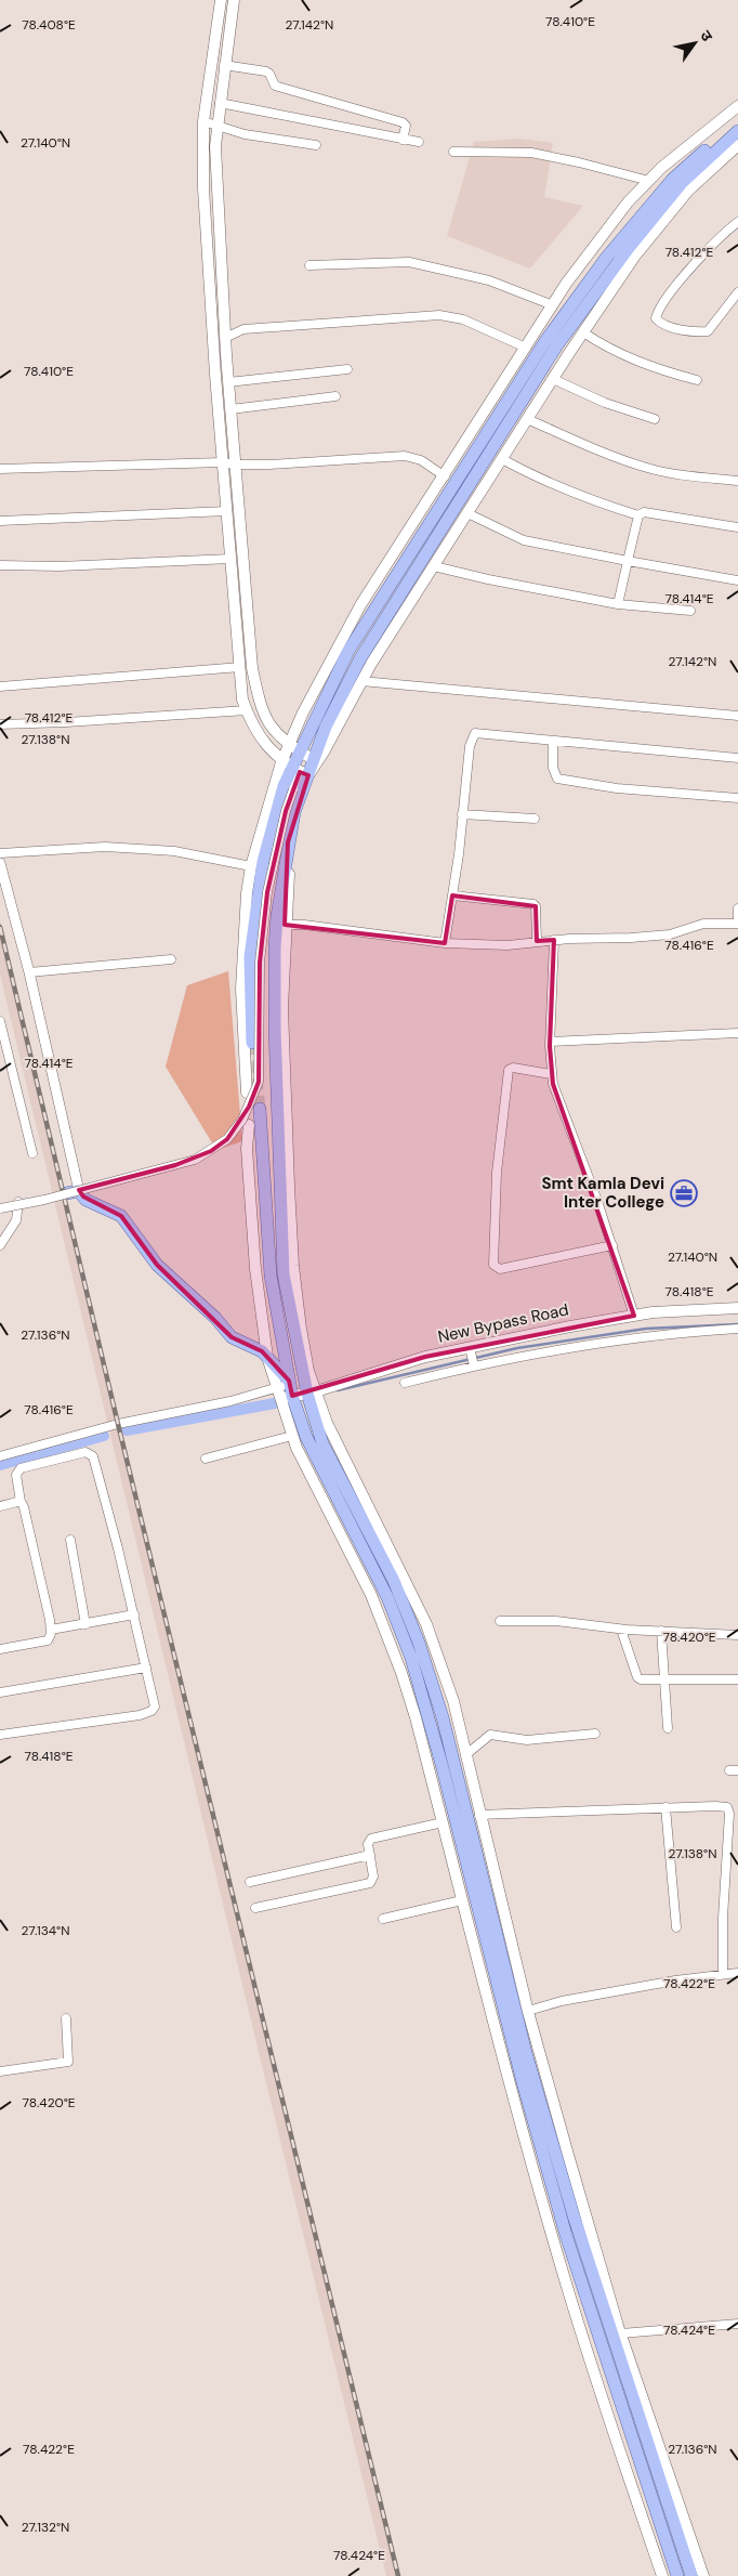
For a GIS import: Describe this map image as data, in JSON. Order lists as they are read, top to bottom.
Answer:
{
  "streets": {
    "main road": ["New Bypass Road"]
  },
  "places": {
    "office": ["Smt Kamla Devi Inter College"]
  },
  "north": "top right",
  "coordinates": [
    "78.410°E",
    "78.408°E",
    "27.142°N",
    "27.140°N",
    "78.412°E",
    "78.414°E",
    "27.138°N",
    "78.416°E",
    "78.418°E",
    "27.136°N",
    "78.420°E",
    "27.134°N",
    "78.422°E",
    "78.424°E",
    "27.132°N"
  ]
}
